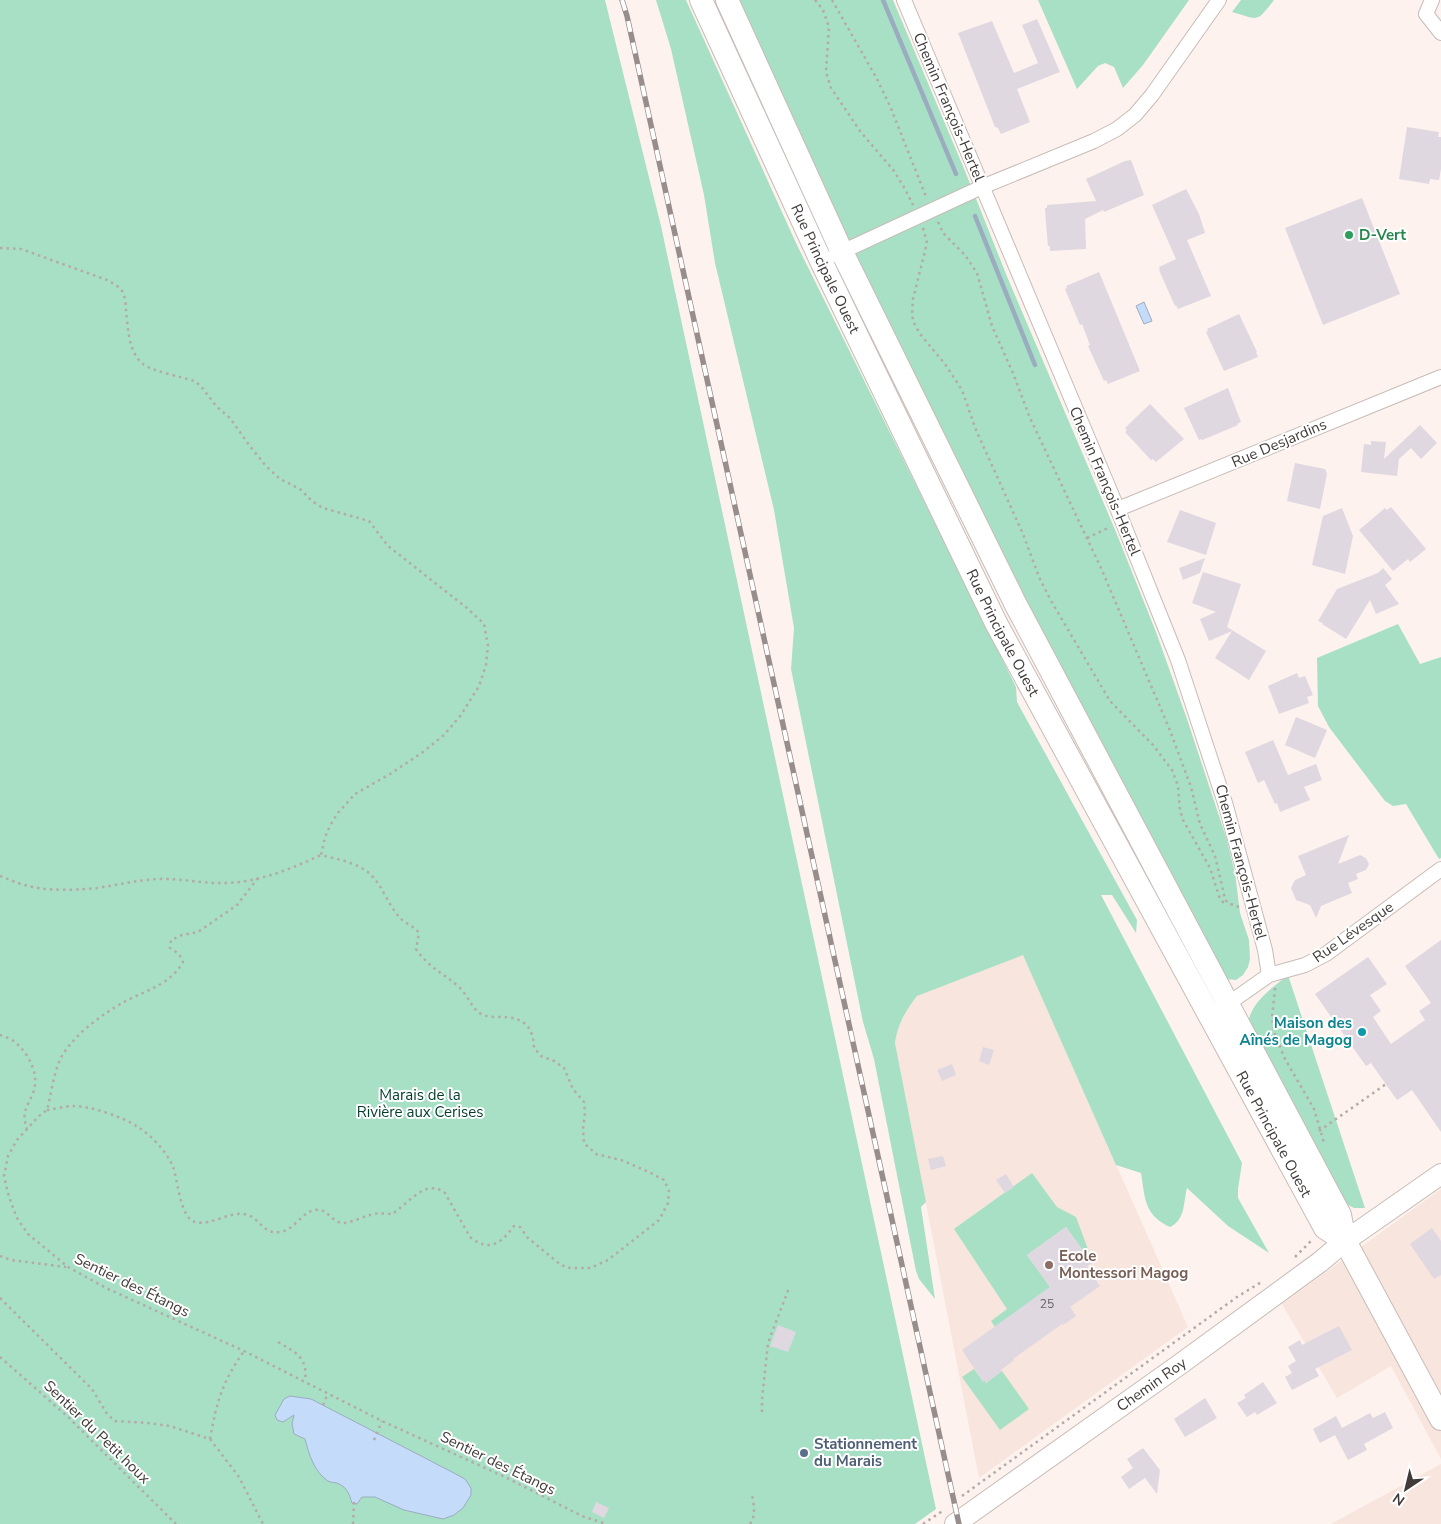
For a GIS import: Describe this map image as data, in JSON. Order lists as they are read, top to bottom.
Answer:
{
  "streets": {
    "main road": ["Rue Principale Ouest"],
    "street": [
      "Chemin François-Hertel",
      "Rue Desjardins",
      "Rue Lévesque",
      "Chemin Roy"
    ],
    "path": ["Sentier des Étangs", "Sentier du Petit houx"]
  },
  "crossings": [
    ["Chemin François-Hertel", "Rue Desjardins"],
    ["Chemin François-Hertel", "Rue Lévesque"],
    ["Rue Principale Ouest", "Rue Lévesque"],
    ["Rue Principale Ouest", "Chemin Roy"]
  ],
  "parks": ["Marais de la Rivière aux Cerises"],
  "places": [
    "D-Vert",
    "Maison des Aînés de Magog",
    "Ecole Montessori Magog",
    "Stationnement du Marais"
  ],
  "house_numbers": ["25"],
  "north": "bottom left"
}
